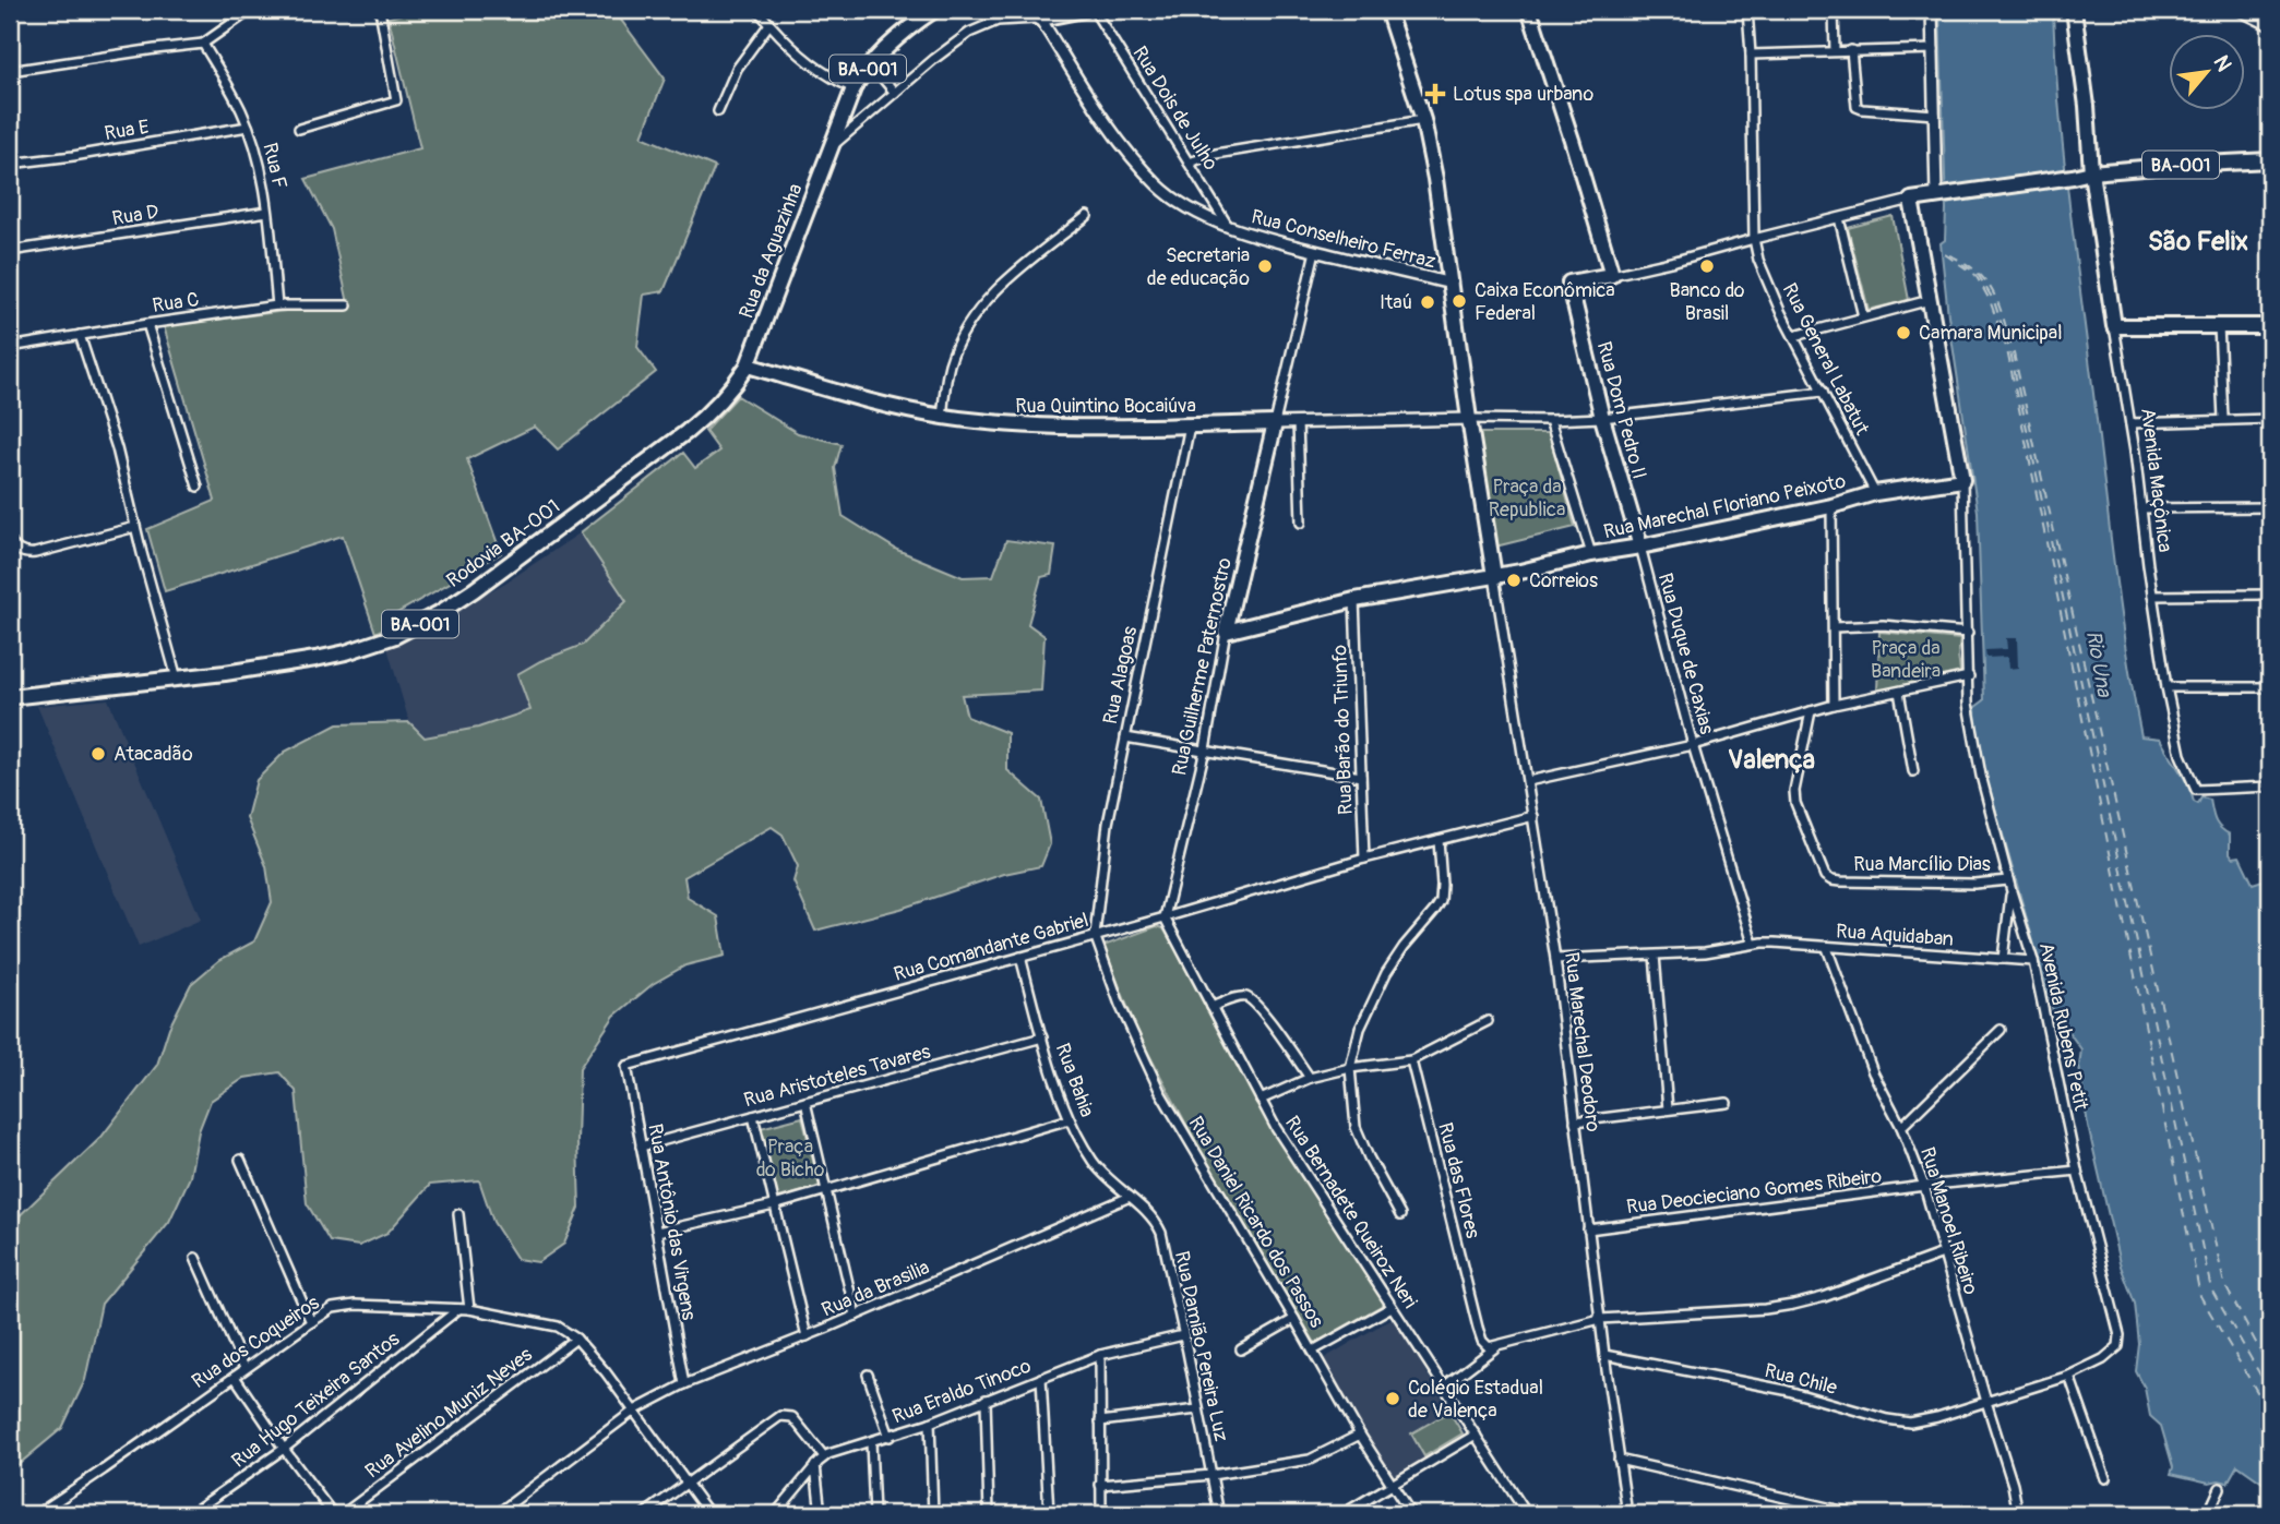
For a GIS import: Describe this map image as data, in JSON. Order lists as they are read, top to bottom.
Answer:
{
  "streets": {
    "main road": [
      "BA-001",
      "Rua da Aguazinha",
      "Rua Quintino Bocaiúva",
      "Rua Dom Pedro II",
      "Avenida Maçônica",
      "Rua Marechal Floriano Peixoto",
      "Rodovia BA-001",
      "Rua Guilherme Paternostro"
    ],
    "street": [
      "Rua Dois de Julho",
      "Rua E",
      "Rua F",
      "Rua D",
      "Rua Conselheiro Ferraz",
      "Rua C",
      "Rua General Labatut",
      "Rua Duque de Caxias",
      "Rua Alagoas",
      "Rua Barão do Triunfo",
      "Rua Marcílio Dias",
      "Rua Aquidaban",
      "Rua Comandante Gabriel",
      "Avenida Rubens Petit",
      "Rua Marechal Deodoro",
      "Rua Aristoteles Tavares",
      "Rua Bahia",
      "Rua das Flores",
      "Rua Deocieciano Gomes Ribeiro",
      "Rua Bernadete Queiroz Neri",
      "Rua Manoel Ribeiro",
      "Rua Antônio das Virgens",
      "Rua Daniel Ricardo dos Passos",
      "Rua da Brasilia",
      "Rua dos Coqueiros",
      "Rua Damião Pereira Luz",
      "Rua Chile",
      "Rua Eraldo Tinoco",
      "Rua Hugo Teixeira Santos",
      "Rua Avelino Muniz Neves"
    ]
  },
  "crossings": [
    ["BA-001", "Rua Conselheiro Ferraz"],
    ["BA-001", "Rua da Aguazinha"],
    ["BA-001", "Avenida Maçônica"],
    ["Rua Dois de Julho", "Rua Conselheiro Ferraz"],
    ["Rua E", "Rua F"],
    ["Rua F", "Rua D"],
    ["Rua F", "Rua C"],
    ["Rua da Aguazinha", "Rua Quintino Bocaiúva"],
    ["Rua da Aguazinha", "Rodovia BA-001"],
    ["Rua General Labatut", "Rua Marechal Floriano Peixoto"],
    ["Rua Quintino Bocaiúva", "Rodovia BA-001"],
    ["Rua Quintino Bocaiúva", "Rua Guilherme Paternostro"],
    ["Rua Quintino Bocaiúva", "Rua Alagoas"],
    ["Rua Dom Pedro II", "Rua Marechal Floriano Peixoto"],
    ["Rua Dom Pedro II", "Rua Duque de Caxias"],
    ["Rua Marechal Floriano Peixoto", "Rua Duque de Caxias"],
    ["Rua Marechal Floriano Peixoto", "Rua Guilherme Paternostro"],
    ["Rua Marechal Floriano Peixoto", "Rua Barão do Triunfo"],
    ["Rua Marechal Floriano Peixoto", "Rua Marechal Deodoro"],
    ["Rua Duque de Caxias", "Rua Aquidaban"],
    ["Rua Guilherme Paternostro", "Rua Comandante Gabriel"],
    ["Rua Guilherme Paternostro", "Rua Bernadete Queiroz Neri"],
    ["Rua Alagoas", "Rua Comandante Gabriel"],
    ["Rua Alagoas", "Rua Daniel Ricardo dos Passos"],
    ["Rua Barão do Triunfo", "Rua Comandante Gabriel"],
    ["Rua Marcílio Dias", "Avenida Rubens Petit"],
    ["Rua Aquidaban", "Avenida Rubens Petit"],
    ["Rua Aquidaban", "Rua Marechal Deodoro"],
    ["Rua Aquidaban", "Rua Manoel Ribeiro"],
    ["Rua Comandante Gabriel", "Rua Marechal Deodoro"],
    ["Rua Comandante Gabriel", "Rua Bahia"],
    ["Rua Comandante Gabriel", "Rua Bernadete Queiroz Neri"],
    ["Rua Comandante Gabriel", "Rua Antônio das Virgens"],
    ["Rua Comandante Gabriel", "Rua Daniel Ricardo dos Passos"],
    ["Avenida Rubens Petit", "Rua Deocieciano Gomes Ribeiro"],
    ["Avenida Rubens Petit", "Rua Chile"],
    ["Rua Marechal Deodoro", "Rua Deocieciano Gomes Ribeiro"],
    ["Rua Marechal Deodoro", "Rua Chile"],
    ["Rua Aristoteles Tavares", "Rua Bahia"],
    ["Rua Aristoteles Tavares", "Rua Antônio das Virgens"],
    ["Rua Bahia", "Rua da Brasilia"],
    ["Rua Bahia", "Rua Damião Pereira Luz"],
    ["Rua Deocieciano Gomes Ribeiro", "Rua Manoel Ribeiro"],
    ["Rua Manoel Ribeiro", "Rua Chile"],
    ["Rua Antônio das Virgens", "Rua da Brasilia"],
    ["Rua da Brasilia", "Rua dos Coqueiros"],
    ["Rua da Brasilia", "Rua Damião Pereira Luz"],
    ["Rua dos Coqueiros", "Rua Hugo Teixeira Santos"],
    ["Rua dos Coqueiros", "Rua Avelino Muniz Neves"],
    ["Rua Damião Pereira Luz", "Rua Eraldo Tinoco"]
  ],
  "districts": ["São Felix", "Valença"],
  "water": ["Rio Una"],
  "parks": ["Praça da Republica", "Praça da Bandeira", "Praça do Bicho"],
  "places": {
    "health": ["Lotus spa urbano"],
    "other": [
      "Secretaria de educação",
      "Banco do Brasil",
      "Caixa Econômica Federal",
      "Itaú",
      "Camara Municipal",
      "Correios",
      "Atacadão",
      "Colégio Estadual de Valença"
    ]
  },
  "north": "top right"
}
